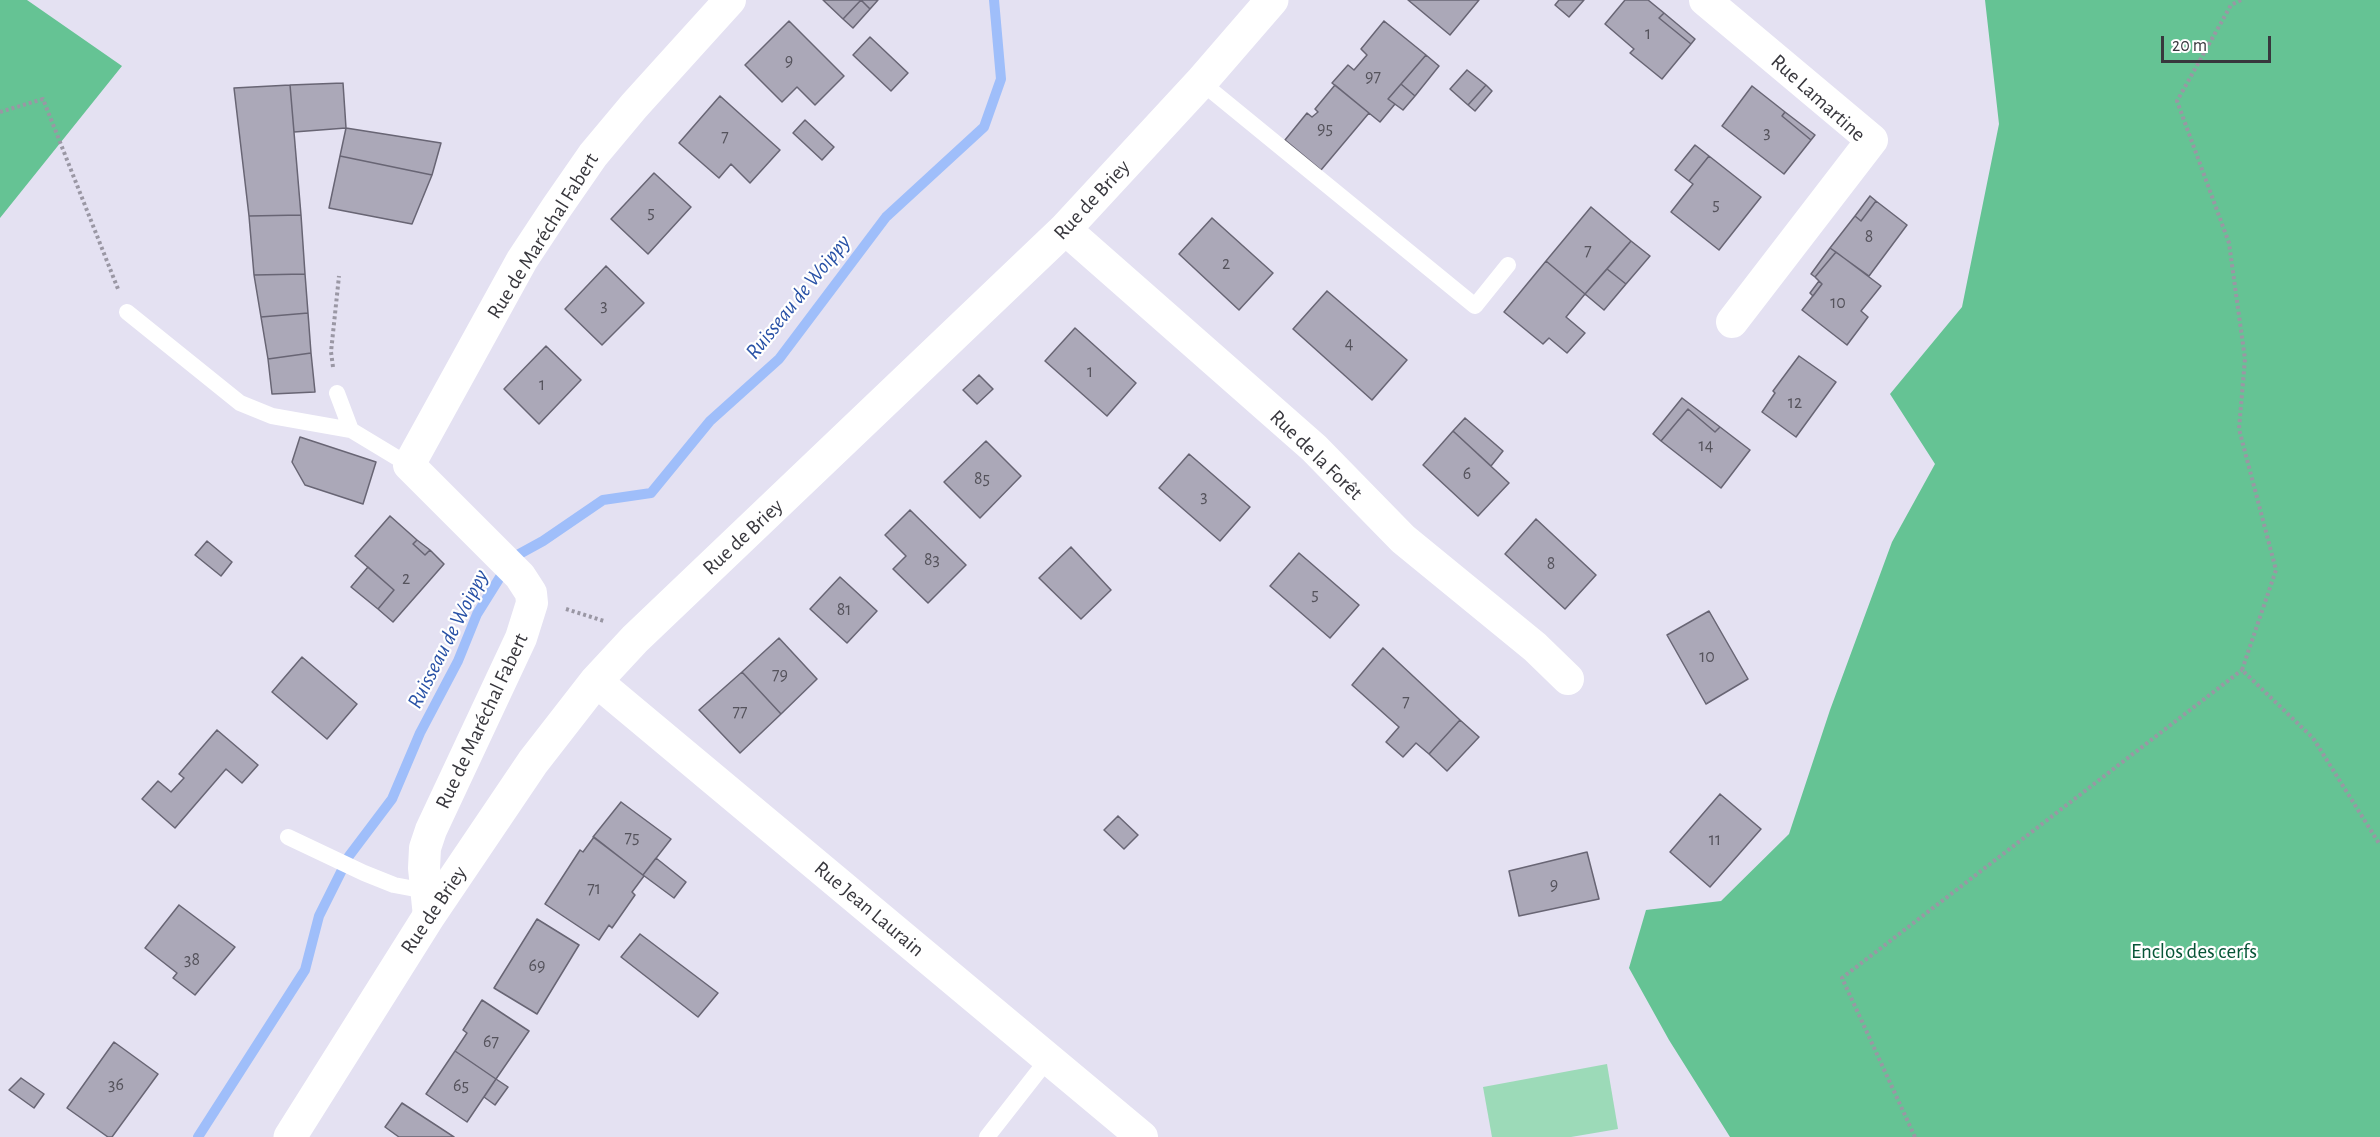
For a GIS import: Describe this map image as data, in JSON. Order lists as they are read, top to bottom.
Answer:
{
  "streets": {
    "street": [
      "Rue Lamartine",
      "Rue de Briey",
      "Rue de Maréchal Fabert",
      "Rue de la Forêt",
      "Rue Jean Laurain"
    ]
  },
  "crossings": [
    ["Rue de Briey", "Rue de Maréchal Fabert"],
    ["Rue de Briey", "Rue de la Forêt"],
    ["Rue de Briey", "Rue Jean Laurain"]
  ],
  "water": ["Ruisseau de Woippy"],
  "parks": ["Enclos des cerfs"],
  "house_numbers": [
    "1",
    "9",
    "97",
    "95",
    "3",
    "7",
    "5",
    "5",
    "8",
    "7",
    "2",
    "10",
    "3",
    "4",
    "1",
    "1",
    "12",
    "14",
    "6",
    "85",
    "3",
    "83",
    "8",
    "2",
    "5",
    "81",
    "10",
    "79",
    "7",
    "77",
    "75",
    "11",
    "9",
    "71",
    "38",
    "69",
    "67",
    "36",
    "65"
  ],
  "scale_bar": "20 m"
}
